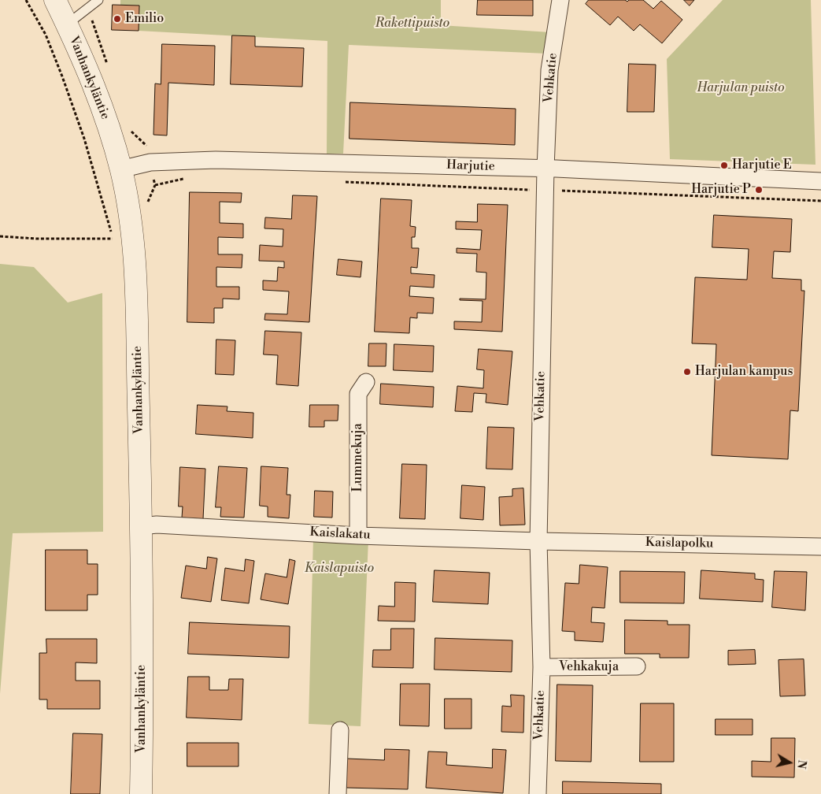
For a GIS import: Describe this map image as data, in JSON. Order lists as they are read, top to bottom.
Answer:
{
  "streets": {
    "street": [
      "Vanhankyläntie",
      "Vehkatie",
      "Harjutie",
      "Lummekuja",
      "Kaislakatu",
      "Kaislapolku",
      "Vehkakuja"
    ]
  },
  "crossings": [
    ["Vanhankyläntie", "Harjutie"],
    ["Vanhankyläntie", "Kaislakatu"],
    ["Vehkatie", "Harjutie"],
    ["Vehkatie", "Kaislakatu"],
    ["Vehkatie", "Kaislapolku"],
    ["Vehkatie", "Vehkakuja"],
    ["Lummekuja", "Kaislakatu"],
    ["Kaislakatu", "Kaislapolku"]
  ],
  "parks": ["Rakettipuisto", "Harjulan puisto", "Kaislapuisto"],
  "places": [
    "Emilio",
    "Harjutie E",
    "Harjutie P",
    "Harjulan kampus"
  ],
  "north": "right"
}
